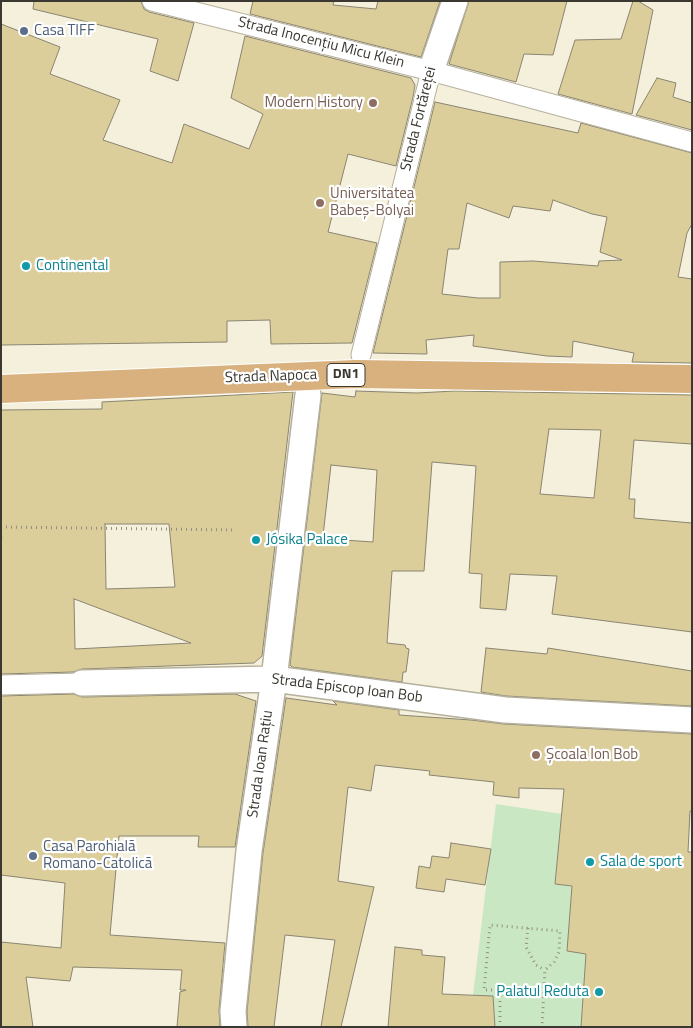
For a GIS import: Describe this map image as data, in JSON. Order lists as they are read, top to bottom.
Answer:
{
  "streets": {
    "main road": ["DN1", "Strada Napoca"],
    "street": [
      "Strada Inocențiu Micu Klein",
      "Strada Fortăreței",
      "Strada Episcop Ioan Bob",
      "Strada Ioan Rațiu"
    ]
  },
  "crossings": [
    ["Strada Inocențiu Micu Klein", "Strada Fortăreței"],
    ["Strada Episcop Ioan Bob", "Strada Ioan Rațiu"]
  ],
  "places": [
    "Casa TIFF",
    "Modern History",
    "Universitatea Babeș-Bolyai",
    "Continental",
    "Jósika Palace",
    "Școala Ion Bob",
    "Casa Parohială Romano-Catolică",
    "Sala de sport",
    "Palatul Reduta"
  ]
}
